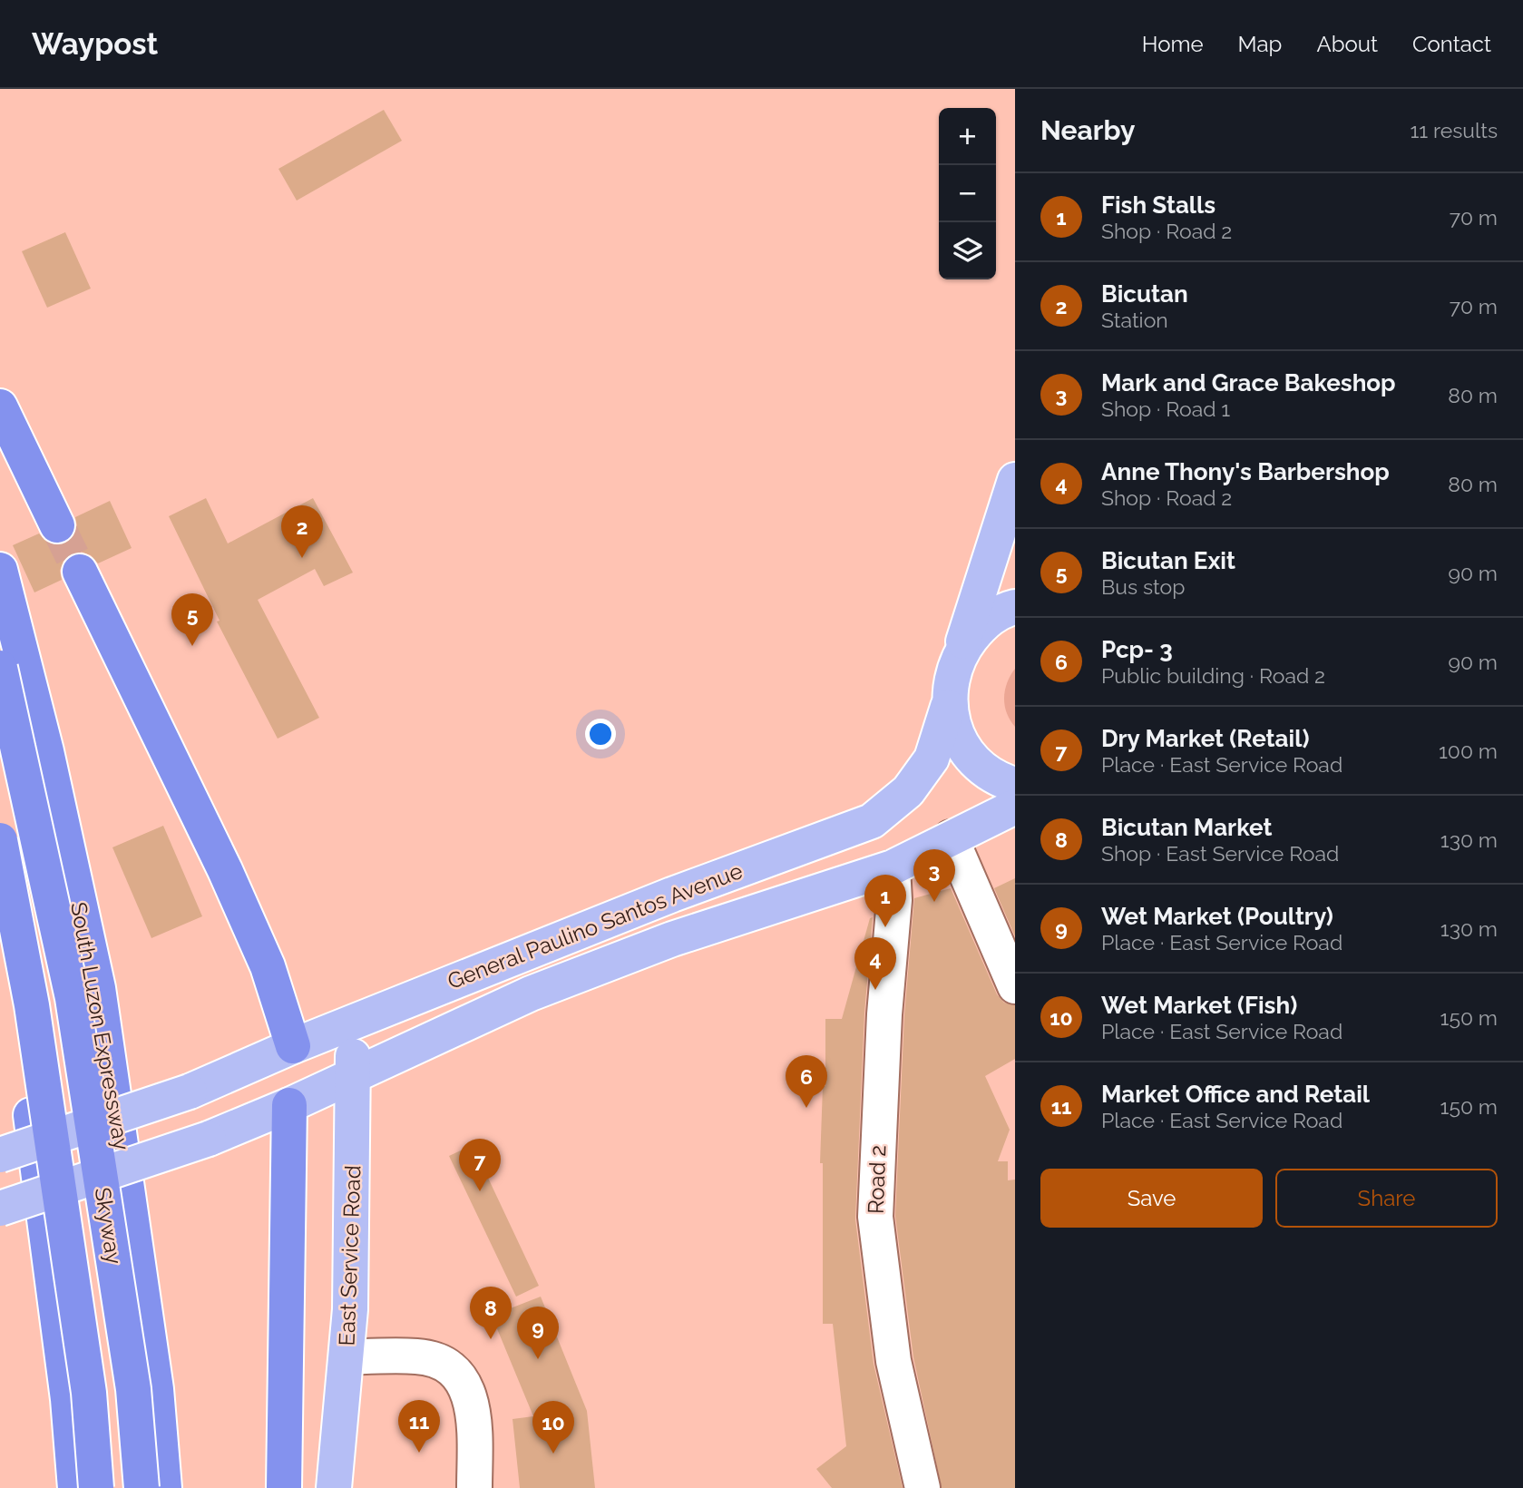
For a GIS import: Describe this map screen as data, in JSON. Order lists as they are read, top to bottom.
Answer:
{
  "streets": {
    "highway": ["South Luzon Expressway", "Skyway"],
    "main road": ["General Paulino Santos Avenue", "East Service Road"],
    "street": ["Road 2"]
  },
  "crossings": [
    ["General Paulino Santos Avenue", "Road 2"],
    ["General Paulino Santos Avenue", "East Service Road"]
  ],
  "page": {
    "header": "Waypost",
    "nav": [
      "Home",
      "Map",
      "About",
      "Contact"
    ],
    "heading": ["Nearby", "11 results"],
    "map_buttons": ["+", "−"],
    "list": [
      {
        "mark": "1",
        "name": "Fish Stalls",
        "note": "Shop · Road 2",
        "value": "70 m"
      },
      {
        "mark": "2",
        "name": "Bicutan",
        "note": "Station",
        "value": "70 m"
      },
      {
        "mark": "3",
        "name": "Mark and Grace Bakeshop",
        "note": "Shop · Road 1",
        "value": "80 m"
      },
      {
        "mark": "4",
        "name": "Anne Thony's Barbershop",
        "note": "Shop · Road 2",
        "value": "80 m"
      },
      {
        "mark": "5",
        "name": "Bicutan Exit",
        "note": "Bus stop",
        "value": "90 m"
      },
      {
        "mark": "6",
        "name": "Pcp- 3",
        "note": "Public building · Road 2",
        "value": "90 m"
      },
      {
        "mark": "7",
        "name": "Dry Market (Retail)",
        "note": "Place · East Service Road",
        "value": "100 m"
      },
      {
        "mark": "8",
        "name": "Bicutan Market",
        "note": "Shop · East Service Road",
        "value": "130 m"
      },
      {
        "mark": "9",
        "name": "Wet Market (Poultry)",
        "note": "Place · East Service Road",
        "value": "130 m"
      },
      {
        "mark": "10",
        "name": "Wet Market (Fish)",
        "note": "Place · East Service Road",
        "value": "150 m"
      },
      {
        "mark": "11",
        "name": "Market Office and Retail",
        "note": "Place · East Service Road",
        "value": "150 m"
      }
    ],
    "pins": [
      "2",
      "5",
      "3",
      "1",
      "4",
      "6",
      "7",
      "8",
      "9",
      "11",
      "10"
    ],
    "buttons": ["Save", "Share"]
  }
}
